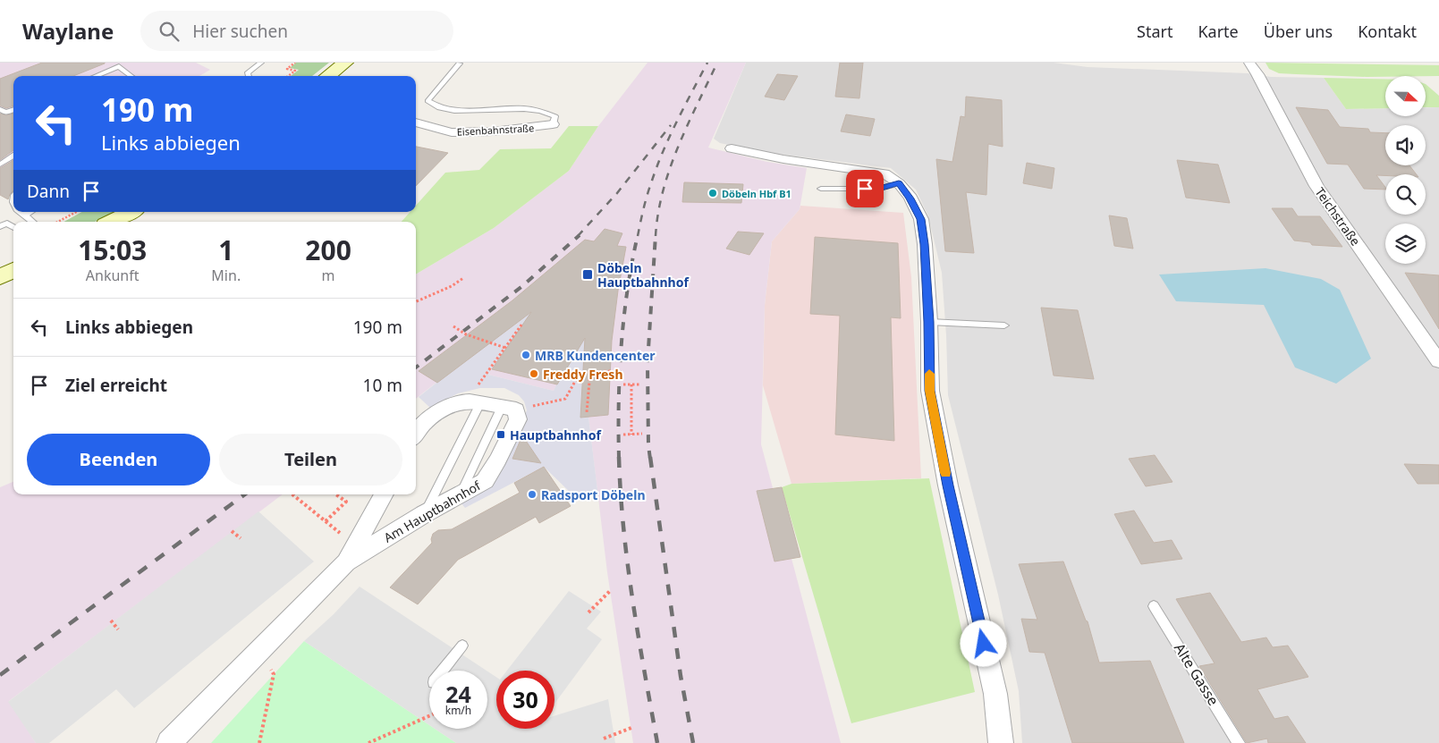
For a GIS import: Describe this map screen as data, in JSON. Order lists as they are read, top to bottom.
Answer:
{
  "streets": {
    "street": ["Eisenbahnstraße", "Teichstraße", "Am Hauptbahnhof"],
    "lane": ["Alte Gasse"]
  },
  "places": {
    "other": [
      "Döbeln Hbf B1",
      "MRB Kundencenter",
      "Freddy Fresh",
      "Radsport Döbeln"
    ],
    "transit": ["Döbeln Hauptbahnhof", "Hauptbahnhof"]
  },
  "north": "right",
  "page": {
    "header": "Waylane",
    "search": "Hier suchen",
    "nav": [
      "Start",
      "Karte",
      "Über uns",
      "Kontakt"
    ],
    "turn": ["190 m", "Links abbiegen"],
    "then": "Dann",
    "eta": [
      "15:03",
      "Ankunft",
      "1",
      "Min.",
      "200",
      "m"
    ],
    "list": [
      {
        "name": "Links abbiegen",
        "value": "190 m"
      },
      {
        "name": "Ziel erreicht",
        "value": "10 m"
      }
    ],
    "buttons": ["Beenden", "Teilen"],
    "speed": "24 km/h",
    "limit": "30"
  }
}
